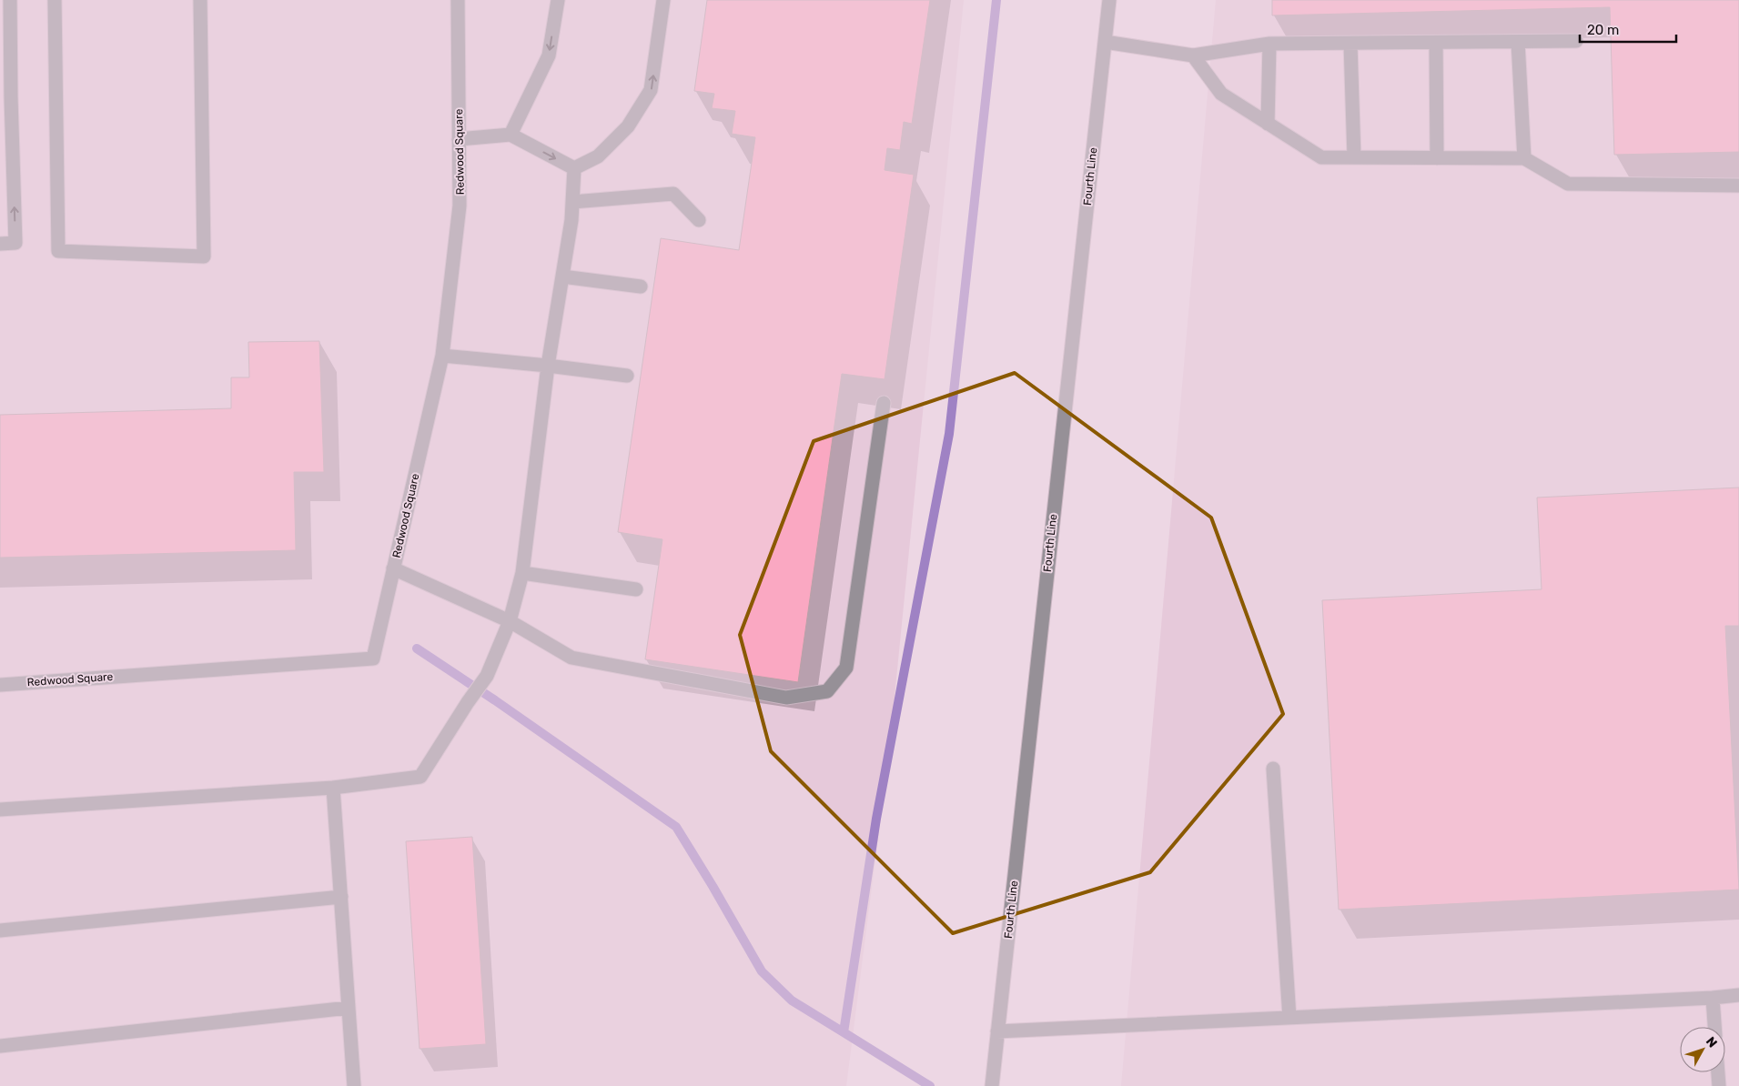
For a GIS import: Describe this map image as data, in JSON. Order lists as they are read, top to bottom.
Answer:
{
  "streets": {
    "street": ["Redwood Square", "Fourth Line"]
  },
  "scale_bar": "20 m",
  "north": "top right"
}
